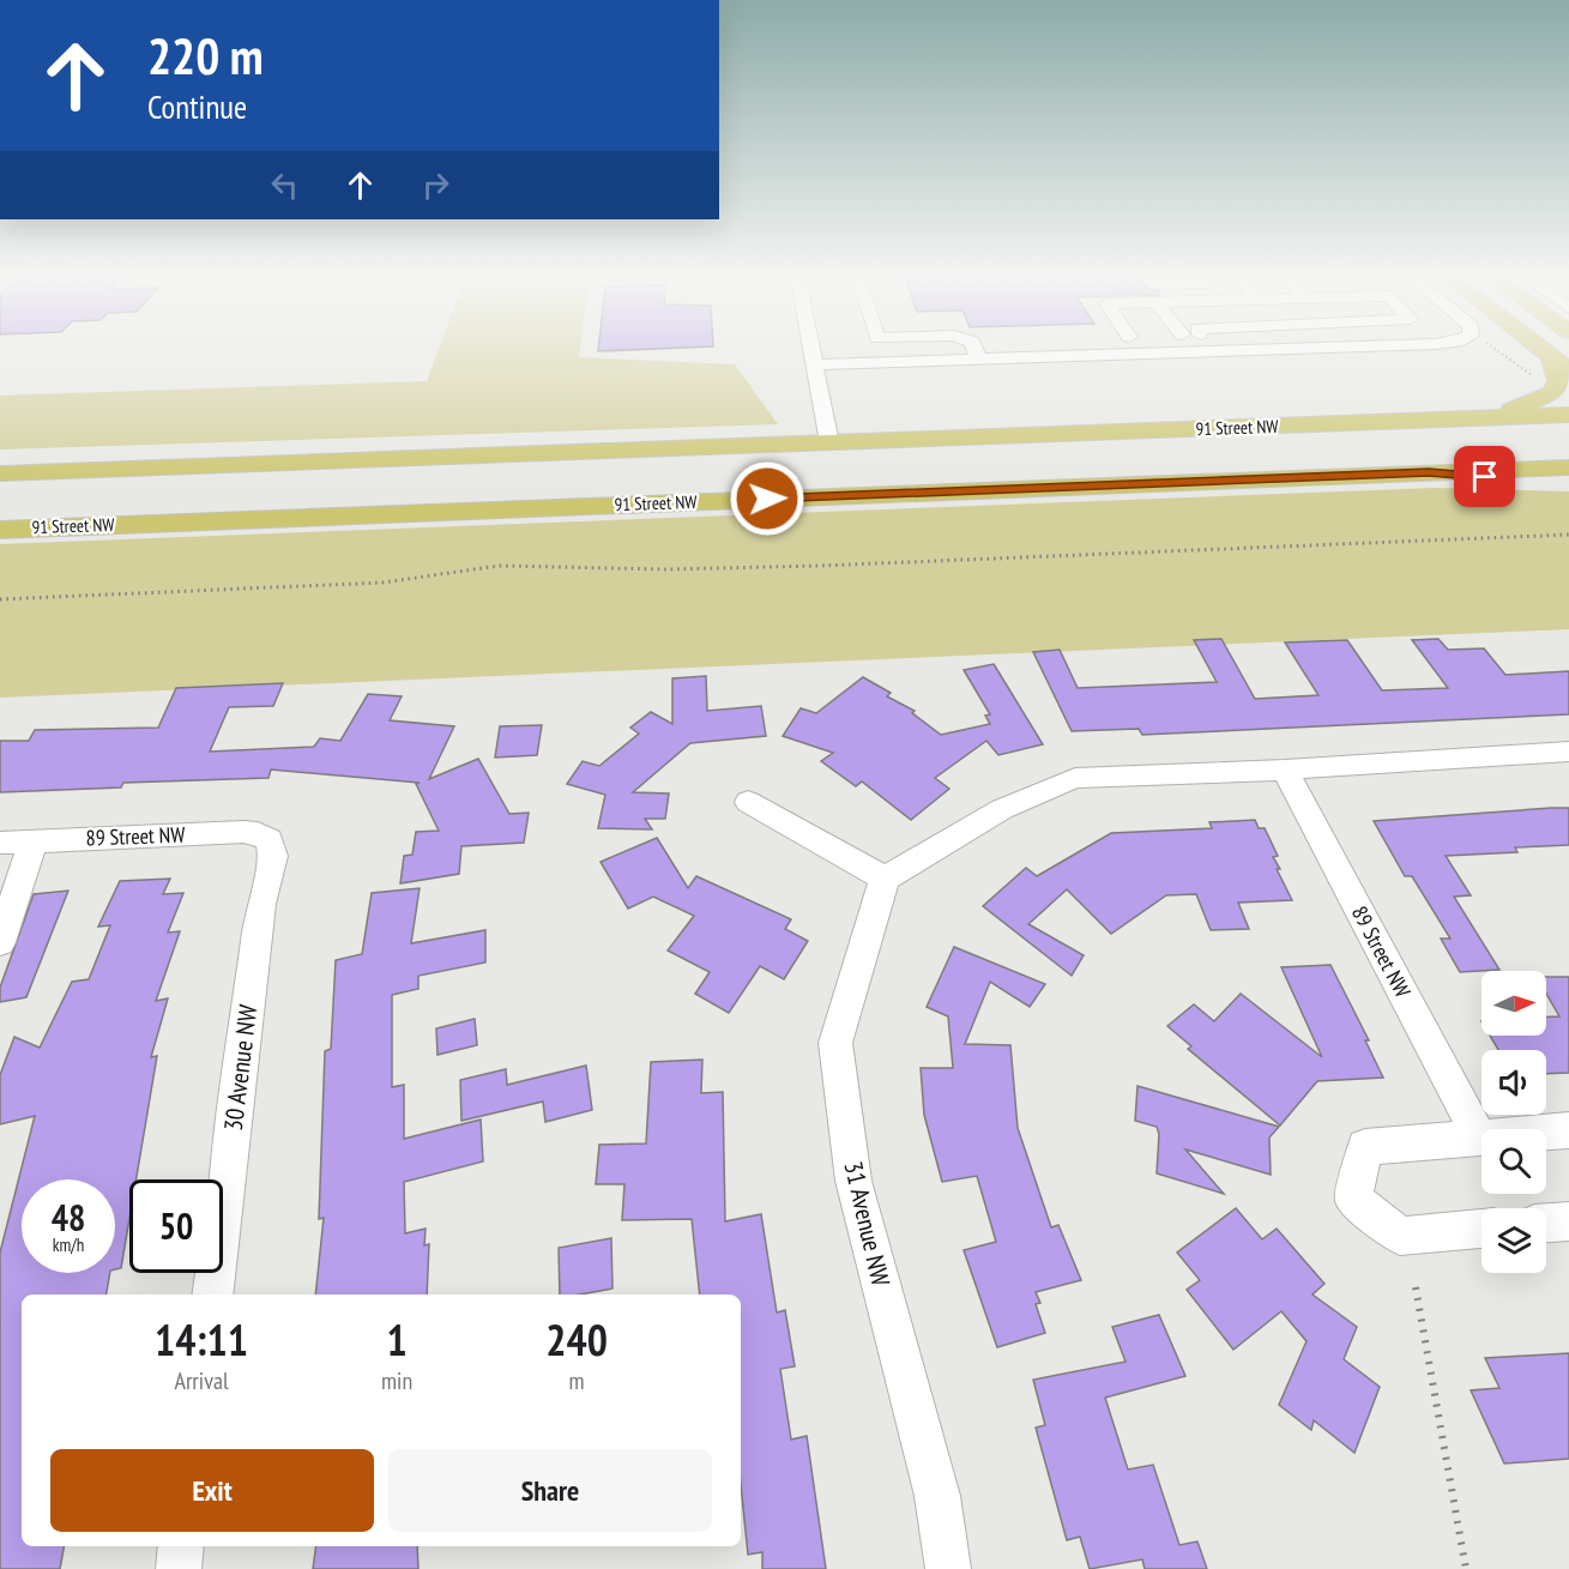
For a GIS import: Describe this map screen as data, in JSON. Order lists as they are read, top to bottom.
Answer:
{
  "streets": {
    "main road": ["91 Street NW"],
    "street": ["89 Street NW", "30 Avenue NW", "31 Avenue NW"]
  },
  "crossings": [
    ["89 Street NW", "30 Avenue NW"]
  ],
  "north": "right",
  "page": {
    "turn": ["220 m", "Continue"],
    "speed": "48 km/h",
    "limit": "50",
    "eta": [
      "14:11",
      "Arrival",
      "1",
      "min",
      "240",
      "m"
    ],
    "buttons": ["Exit", "Share"]
  }
}
